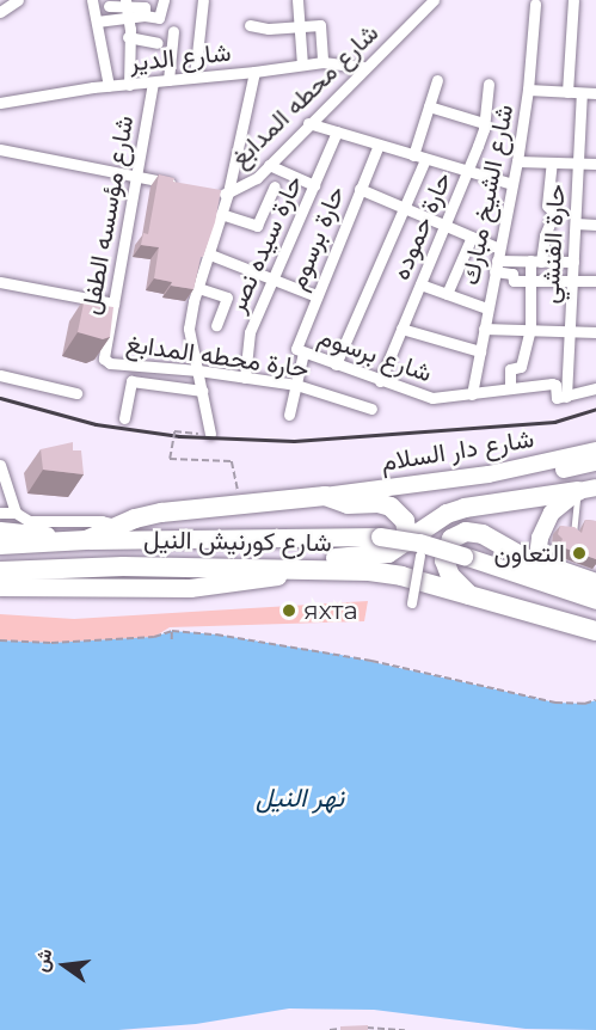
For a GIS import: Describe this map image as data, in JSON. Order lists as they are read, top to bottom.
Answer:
{
  "streets": {
    "highway": ["شارع كورنيش النيل"],
    "main road": ["شارع دار السلام"],
    "street": [
      "شارع الدير",
      "شارع محطه المدابغ",
      "شارع الشيخ مبارك",
      "شارع مؤسسه الطفل",
      "حارة حموده",
      "حارة برسوم",
      "حارة سيده نصر",
      "حارة الفنشي",
      "شارع برسوم",
      "حارة محطه المدابغ"
    ]
  },
  "crossings": [
    ["شارع الدير", "شارع محطه المدابغ"],
    ["شارع الدير", "شارع مؤسسه الطفل"],
    ["شارع محطه المدابغ", "حارة محطه المدابغ"],
    ["شارع الشيخ مبارك", "شارع برسوم"],
    ["شارع مؤسسه الطفل", "حارة محطه المدابغ"],
    ["حارة حموده", "شارع برسوم"],
    ["حارة برسوم", "شارع برسوم"],
    ["حارة برسوم", "حارة محطه المدابغ"],
    ["حارة سيده نصر", "حارة محطه المدابغ"],
    ["حارة الفنشي", "شارع برسوم"],
    ["شارع دار السلام", "شارع كورنيش النيل"]
  ],
  "water": ["نهر النيل"],
  "places": ["التعاون", "яхта"],
  "north": "left"
}
